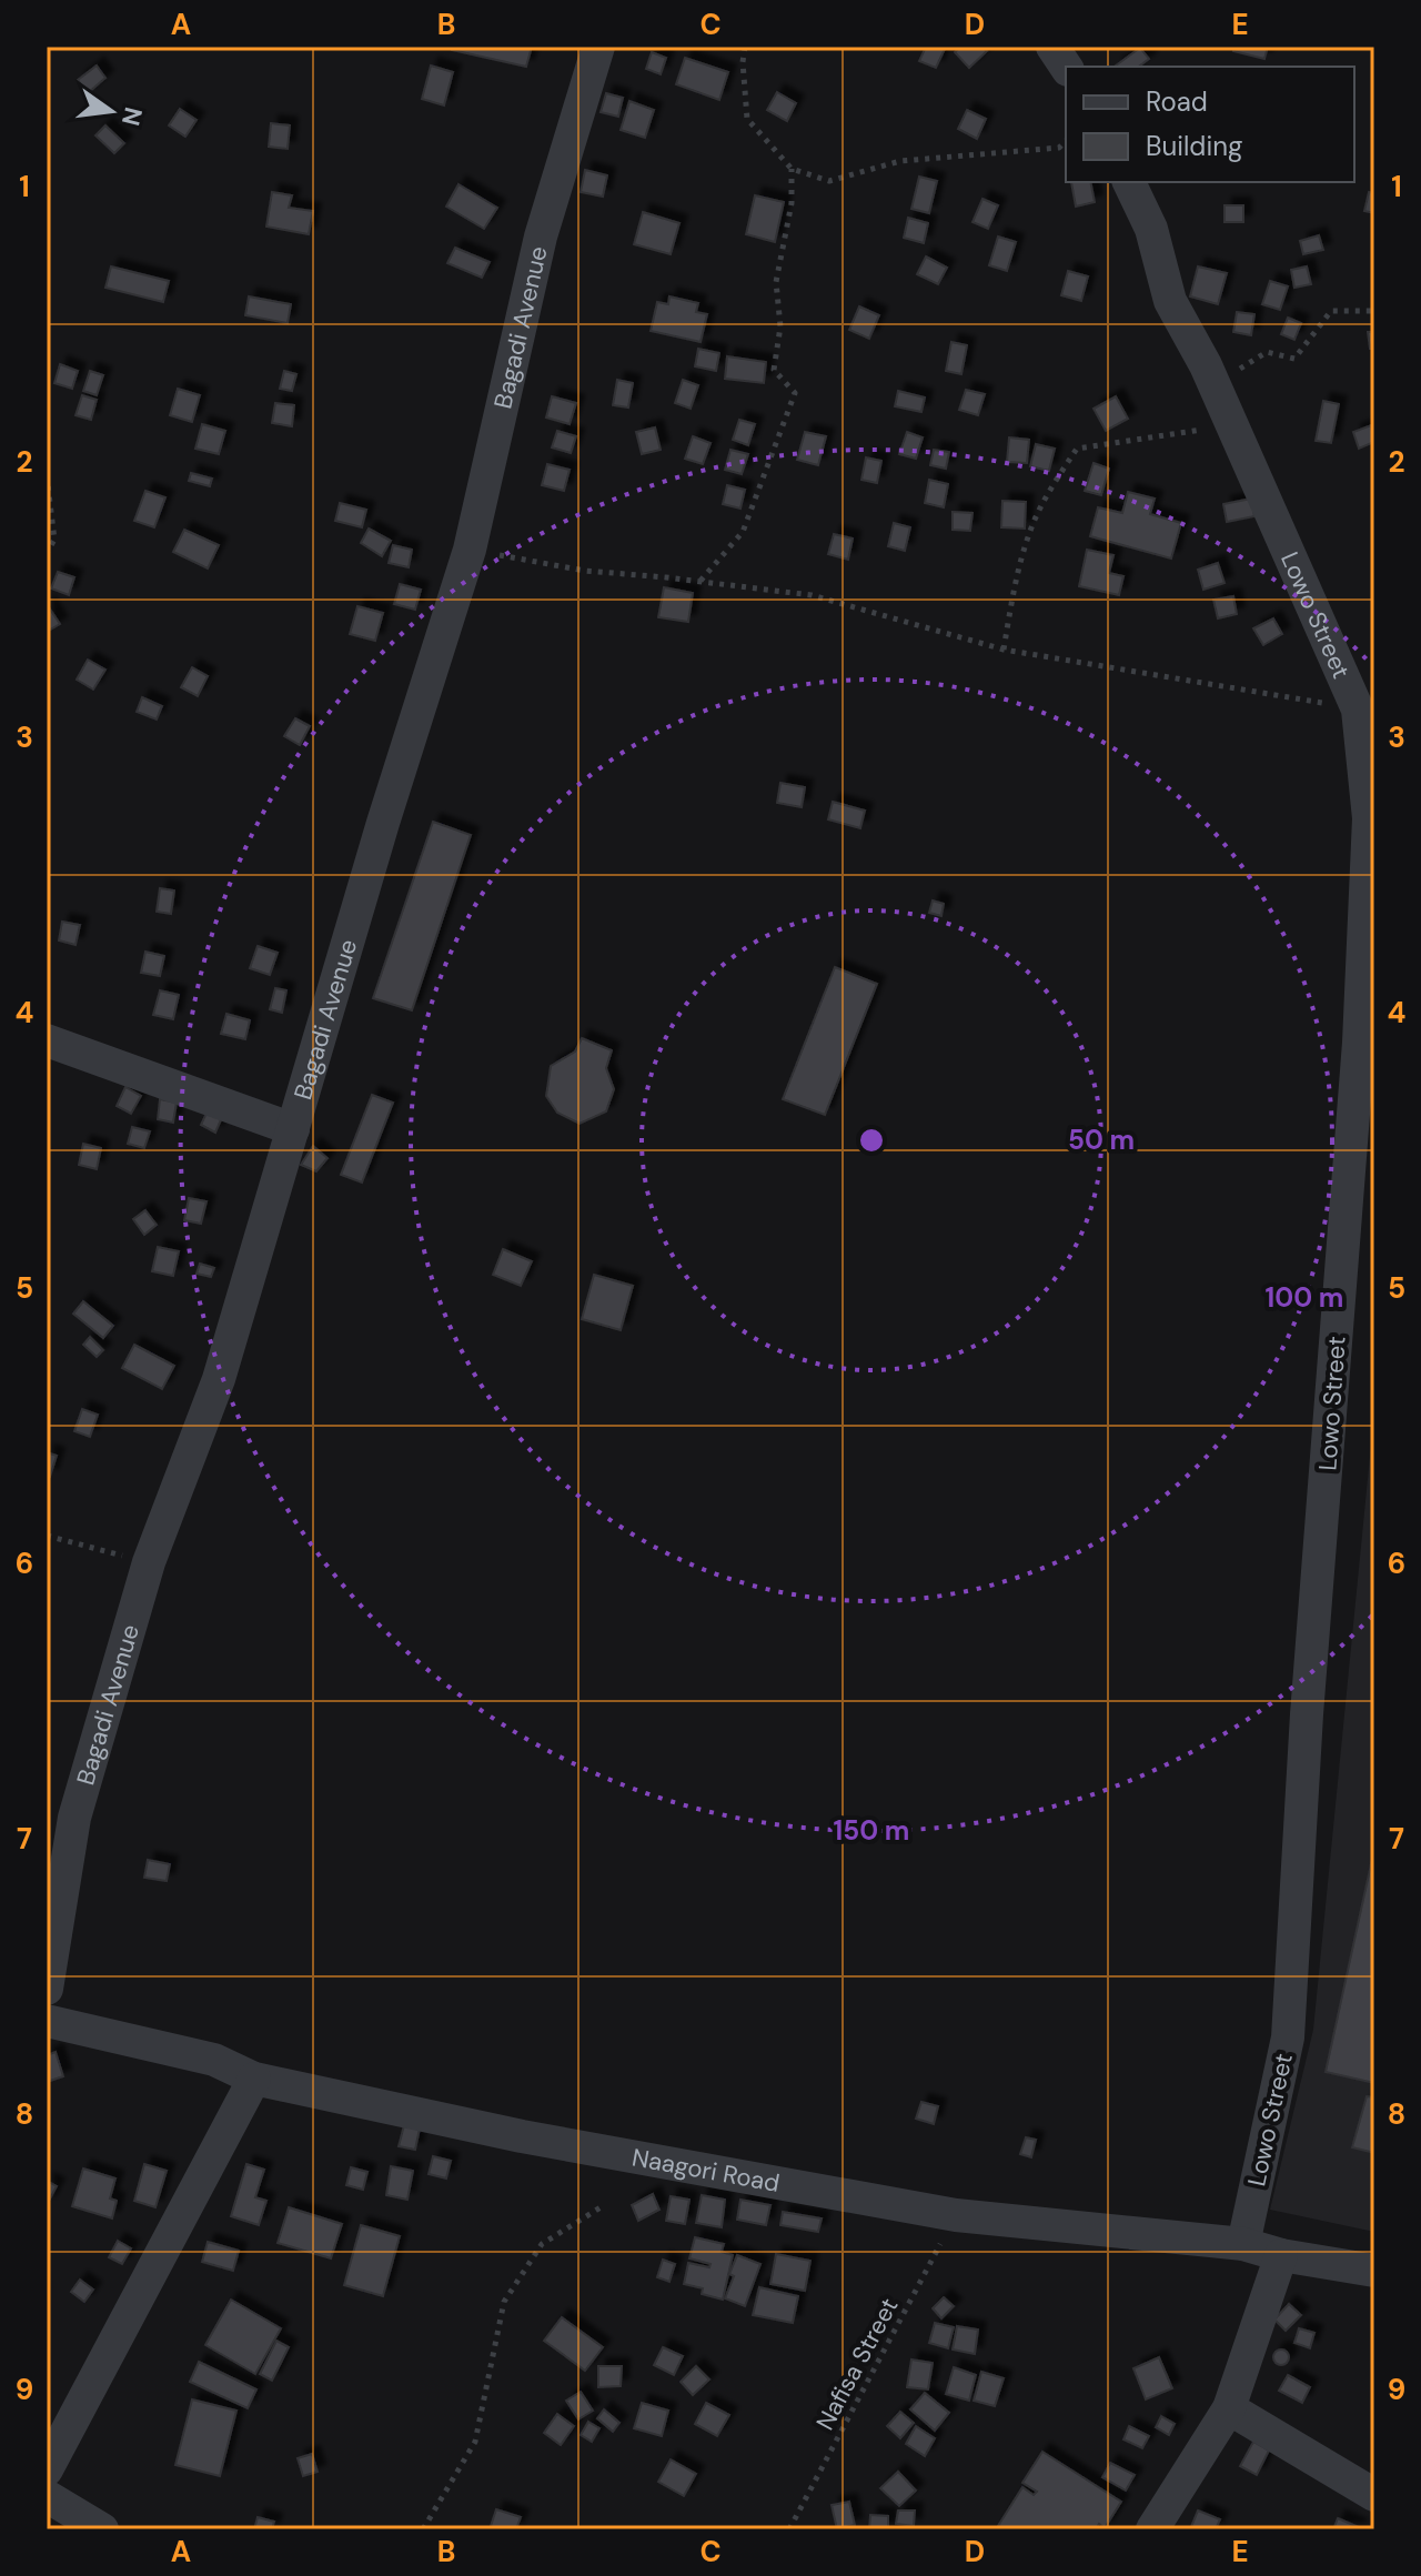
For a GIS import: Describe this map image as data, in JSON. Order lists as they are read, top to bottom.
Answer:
{
  "streets": {
    "street": ["Bagadi Avenue", "Lowo Street", "Naagori Road"],
    "path": ["Nafisa Street"]
  },
  "crossings": [
    ["Lowo Street", "Naagori Road"],
    ["Naagori Road", "Nafisa Street"]
  ],
  "legend": ["Road", "Building"],
  "north": "right",
  "grid": {
    "columns": [
      "A",
      "B",
      "C",
      "D",
      "E"
    ],
    "rows": [
      "1",
      "2",
      "3",
      "4",
      "5",
      "6",
      "7",
      "8",
      "9"
    ]
  },
  "rings": ["50 m", "100 m", "150 m"]
}
